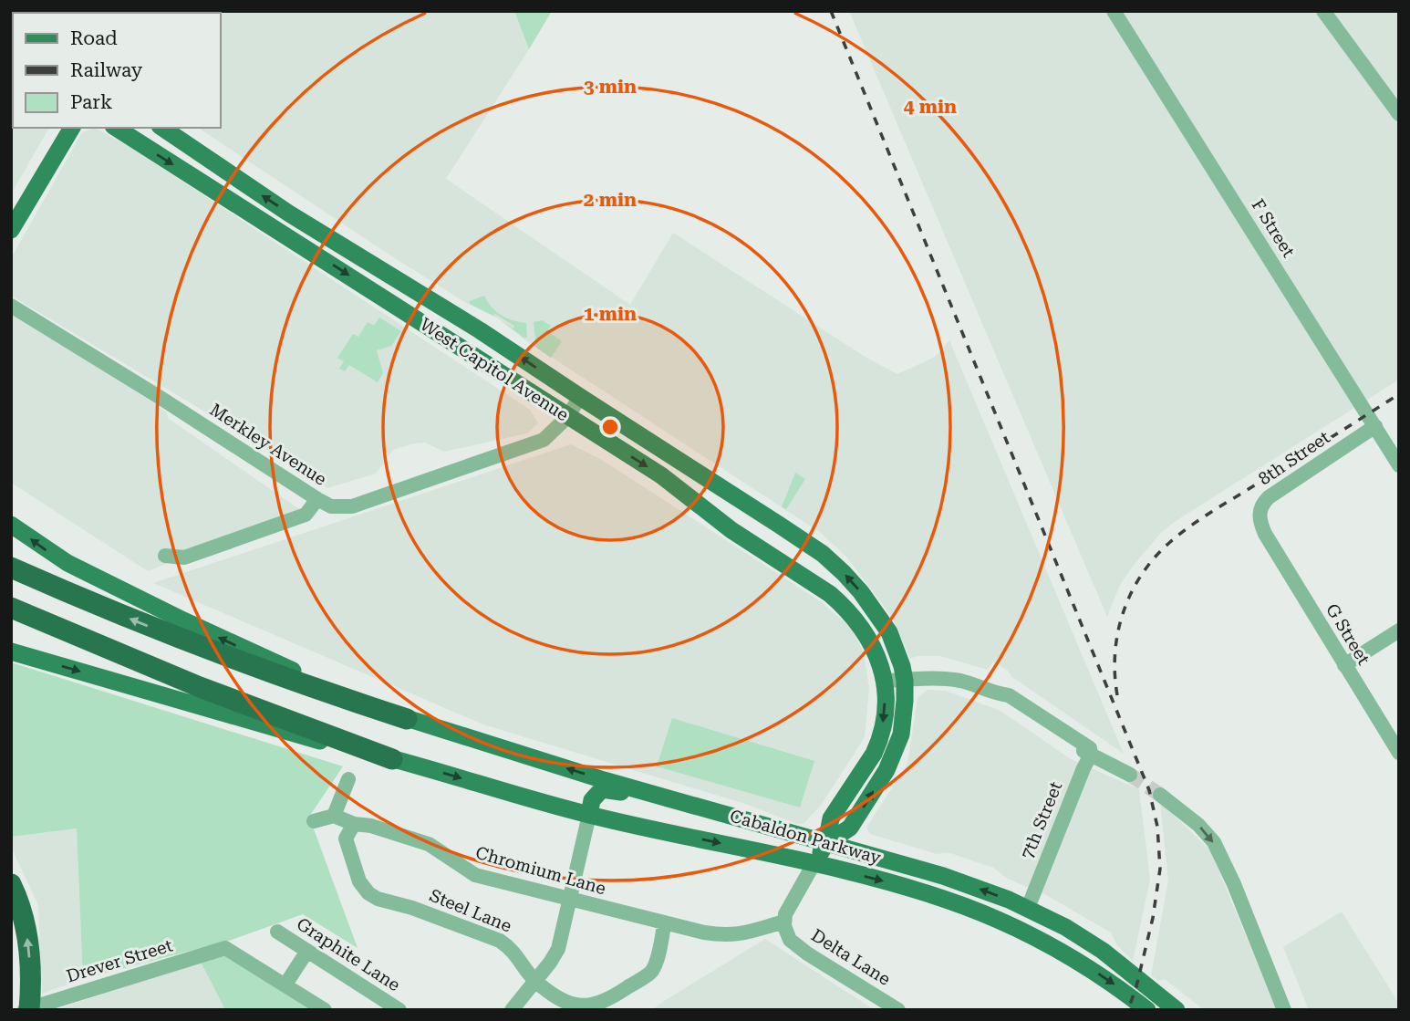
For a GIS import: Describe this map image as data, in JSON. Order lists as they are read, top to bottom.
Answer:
{
  "streets": {
    "main road": ["West Capitol Avenue", "Cabaldon Parkway"],
    "street": [
      "F Street",
      "Merkley Avenue",
      "8th Street",
      "G Street",
      "7th Street",
      "Chromium Lane",
      "Steel Lane",
      "Graphite Lane",
      "Delta Lane",
      "Drever Street"
    ]
  },
  "crossings": [
    ["F Street", "8th Street"],
    ["West Capitol Avenue", "Merkley Avenue"],
    ["West Capitol Avenue", "Cabaldon Parkway"],
    ["8th Street", "G Street"],
    ["7th Street", "Cabaldon Parkway"],
    ["Chromium Lane", "Steel Lane"],
    ["Chromium Lane", "Delta Lane"]
  ],
  "legend": ["Road", "Railway", "Park"],
  "rings": [
    "3 min",
    "4 min",
    "2 min",
    "1 min"
  ]
}
